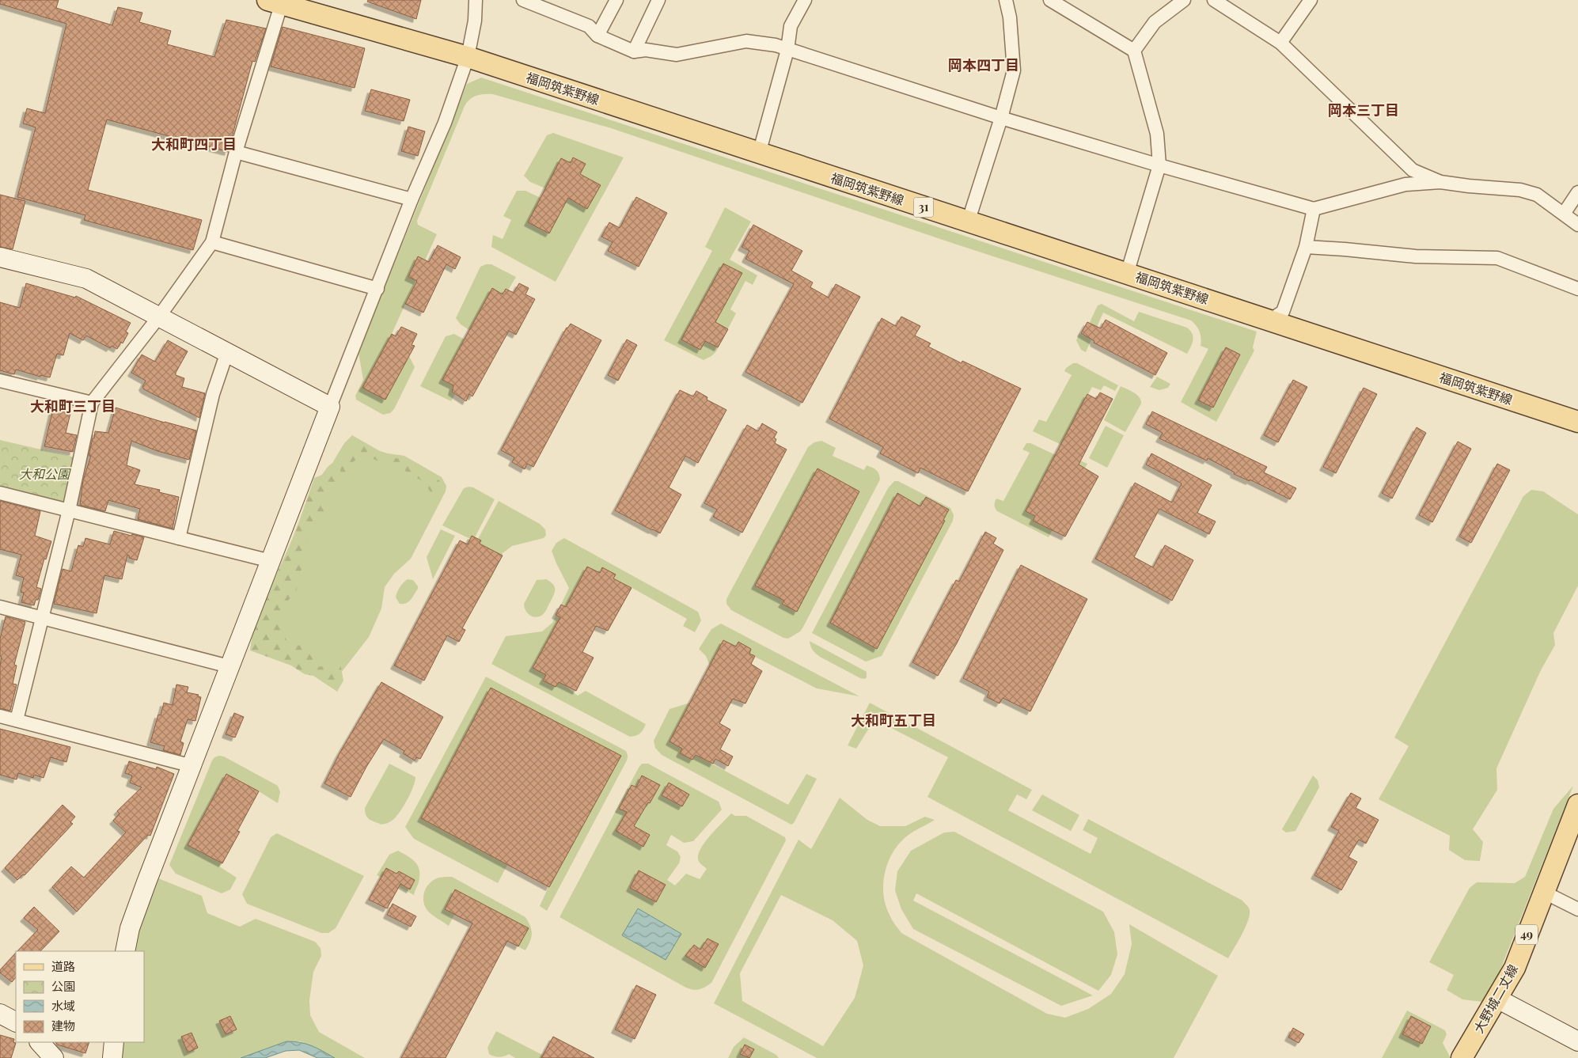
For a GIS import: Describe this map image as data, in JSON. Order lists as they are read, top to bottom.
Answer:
{
  "streets": {
    "main road": [
      "福岡筑紫野線",
      "31",
      "49",
      "大野城二丈線"
    ]
  },
  "districts": [
    "岡本四丁目",
    "岡本三丁目",
    "大和町四丁目",
    "大和町三丁目",
    "大和町五丁目"
  ],
  "parks": ["大和公園"],
  "legend": [
    "道路",
    "公園",
    "水域",
    "建物"
  ]
}
